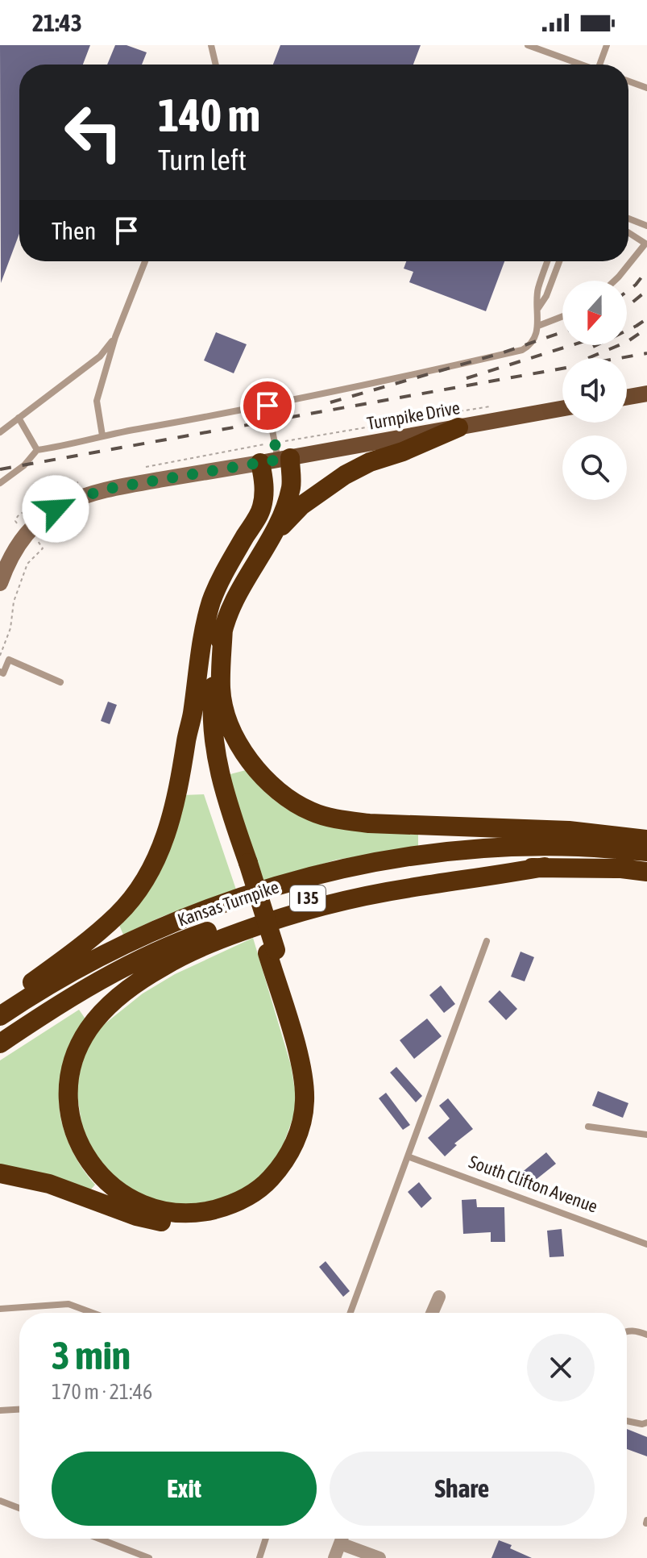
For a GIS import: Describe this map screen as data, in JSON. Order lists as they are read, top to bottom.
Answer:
{
  "streets": {
    "highway": ["I 35", "Kansas Turnpike"],
    "main road": ["Turnpike Drive"],
    "lane": ["South Clifton Avenue"]
  },
  "north": "bottom",
  "page": {
    "status": "21:43",
    "turn": ["140 m", "Turn left"],
    "then": "Then",
    "heading": ["3 min", "170 m · 21:46"],
    "buttons": ["Exit", "Share"]
  }
}
